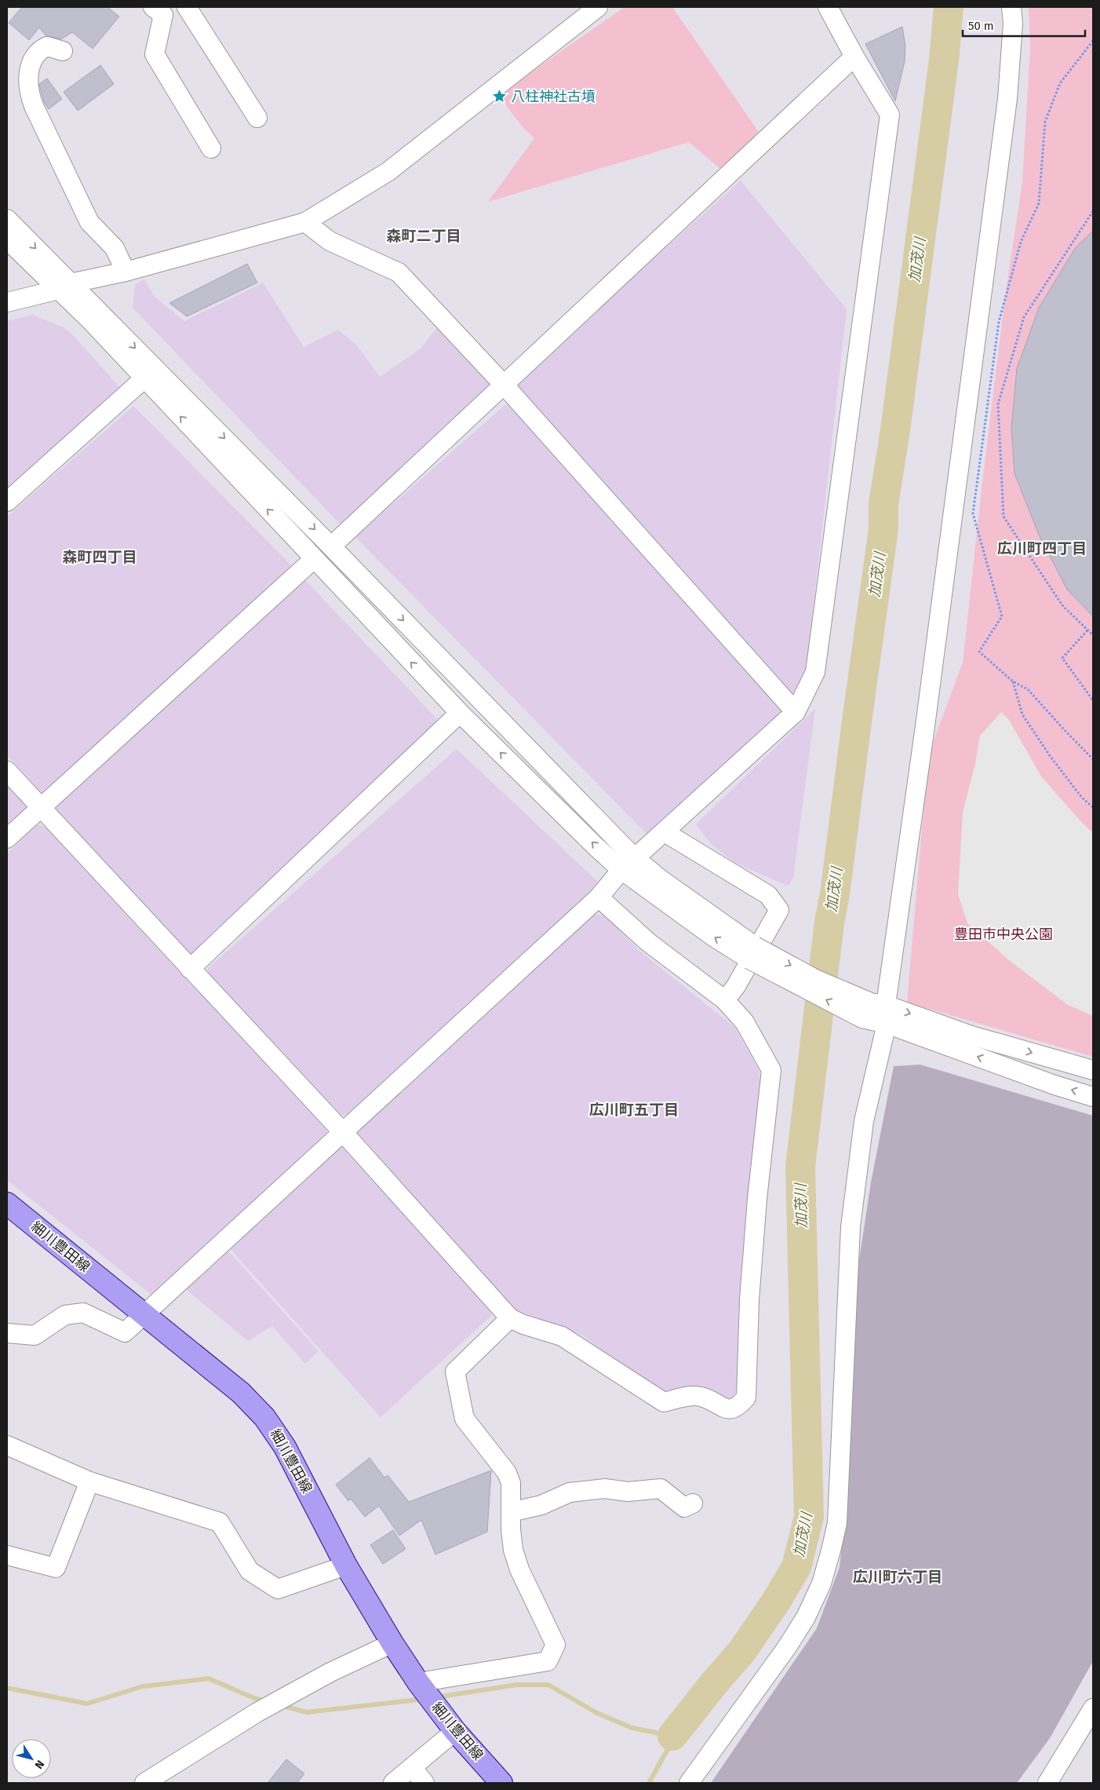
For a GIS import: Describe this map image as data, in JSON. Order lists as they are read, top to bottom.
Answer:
{
  "streets": {
    "main road": ["細川豊田線"]
  },
  "districts": [
    "森町二丁目",
    "広川町四丁目",
    "森町四丁目",
    "広川町五丁目",
    "広川町六丁目"
  ],
  "water": ["加茂川"],
  "parks": ["豊田市中央公園"],
  "places": {
    "place": ["八柱神社古墳"]
  },
  "scale_bar": "50 m",
  "north": "bottom right"
}
